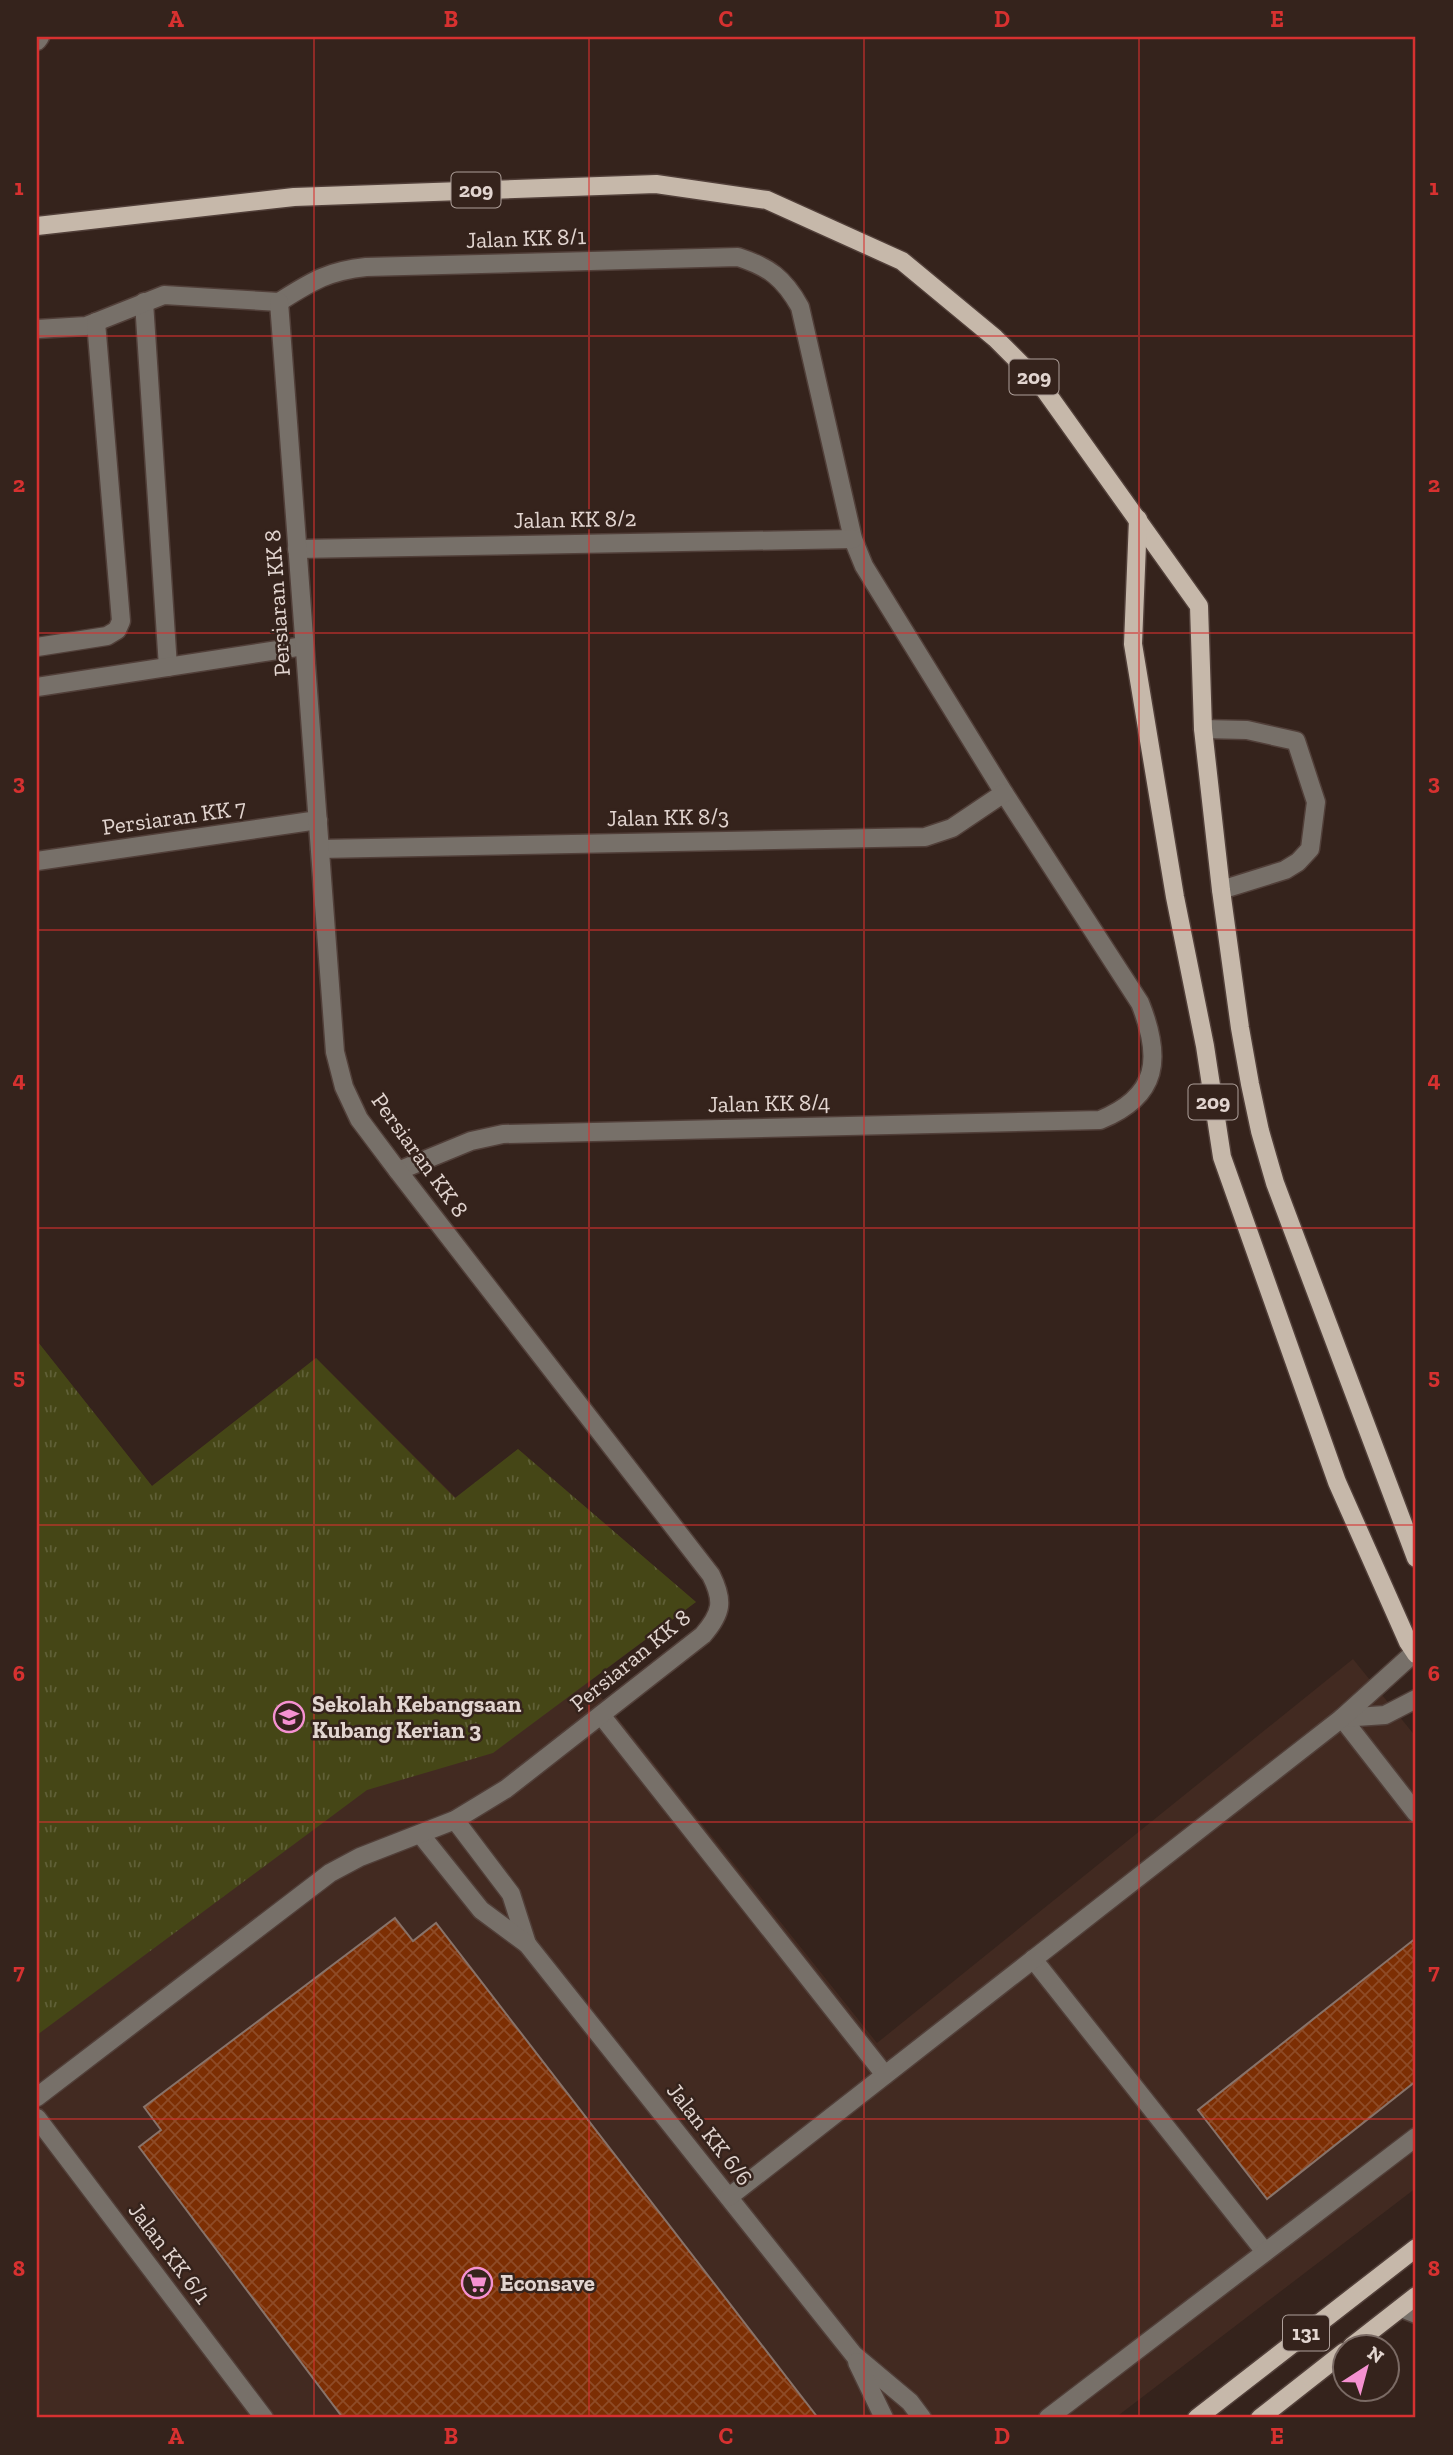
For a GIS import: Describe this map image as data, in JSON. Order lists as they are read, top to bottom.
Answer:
{
  "streets": {
    "main road": ["209", "131"],
    "street": [
      "Jalan KK 8/1",
      "Jalan KK 8/2",
      "Persiaran KK 8",
      "Persiaran KK 7",
      "Jalan KK 8/3",
      "Jalan KK 8/4",
      "Jalan KK 6/6",
      "Jalan KK 6/1"
    ]
  },
  "crossings": [
    ["Jalan KK 8/1", "Jalan KK 8/2"],
    ["Jalan KK 8/1", "Persiaran KK 8"],
    ["Jalan KK 8/2", "Persiaran KK 8"],
    ["Persiaran KK 8", "Persiaran KK 7"],
    ["Persiaran KK 8", "Jalan KK 8/3"],
    ["Persiaran KK 8", "Jalan KK 8/4"],
    ["Persiaran KK 8", "Jalan KK 6/6"],
    ["Jalan KK 8/3", "Jalan KK 8/4"]
  ],
  "places": {
    "school or university": ["Sekolah Kebangsaan Kubang Kerian 3"],
    "supermarket": ["Econsave"]
  },
  "north": "top right",
  "grid": {
    "columns": [
      "A",
      "B",
      "C",
      "D",
      "E"
    ],
    "rows": [
      "1",
      "2",
      "3",
      "4",
      "5",
      "6",
      "7",
      "8"
    ]
  }
}
